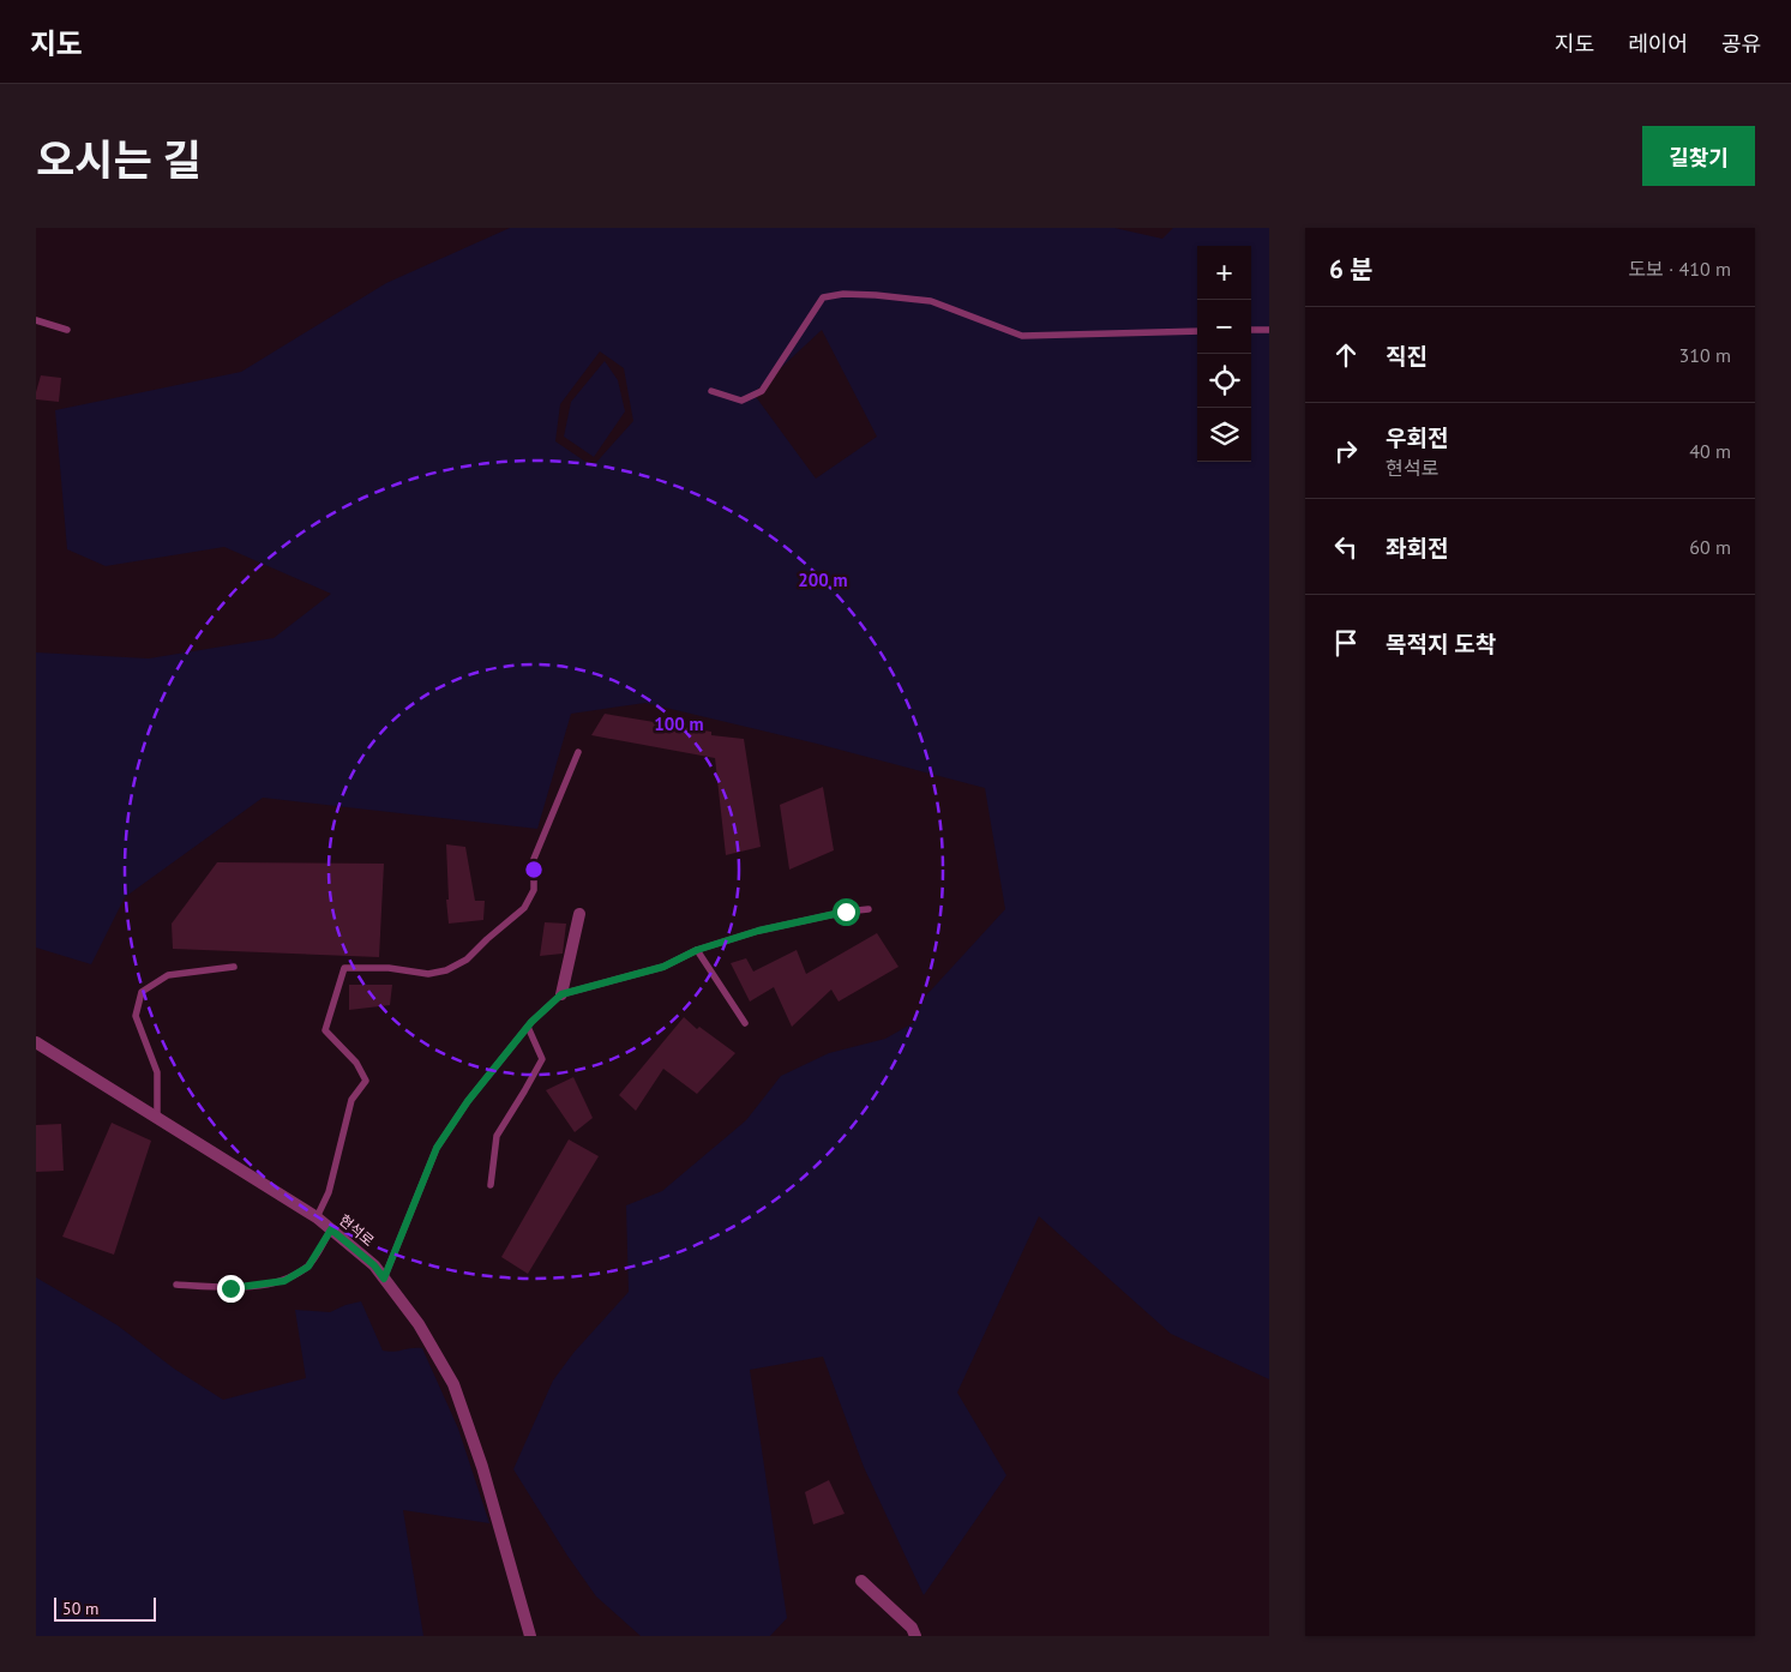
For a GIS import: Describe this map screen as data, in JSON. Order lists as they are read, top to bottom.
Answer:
{
  "streets": {
    "street": ["현석로"]
  },
  "scale_bar": "50 m",
  "page": {
    "header": "지도",
    "nav": ["지도", "레이어", "공유"],
    "title": "오시는 길",
    "buttons": "길찾기",
    "heading": ["6 분", "도보 · 410 m"],
    "map_buttons": ["+", "−"],
    "list": [
      ["직진", "310 m"],
      ["우회전", "현석로", "40 m"],
      ["좌회전", "60 m"],
      "목적지 도착"
    ],
    "scale": "50 m"
  },
  "rings": ["200 m", "100 m"]
}
